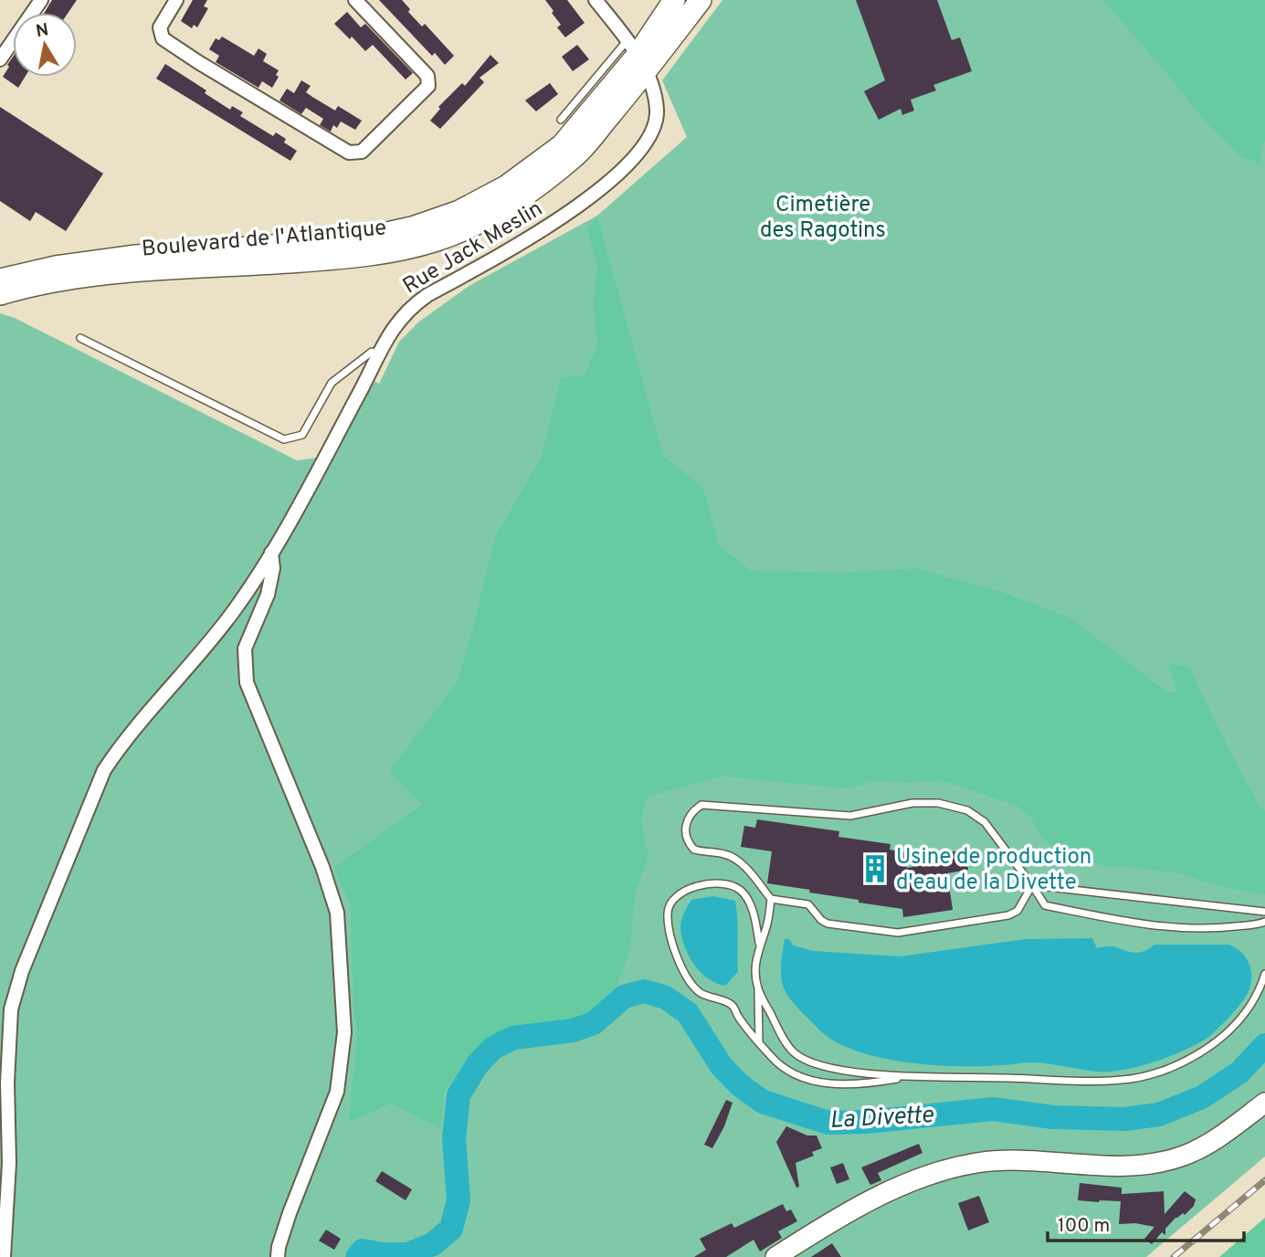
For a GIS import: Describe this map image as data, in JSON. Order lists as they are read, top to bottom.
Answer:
{
  "streets": {
    "main road": ["Boulevard de l'Atlantique"],
    "street": ["Rue Jack Meslin"]
  },
  "crossings": [
    ["Boulevard de l'Atlantique", "Rue Jack Meslin"]
  ],
  "water": ["La Divette"],
  "parks": ["Cimetière des Ragotins"],
  "places": {
    "building": ["Usine de production d'eau de la Divette"]
  },
  "scale_bar": "100 m",
  "north": "top"
}
